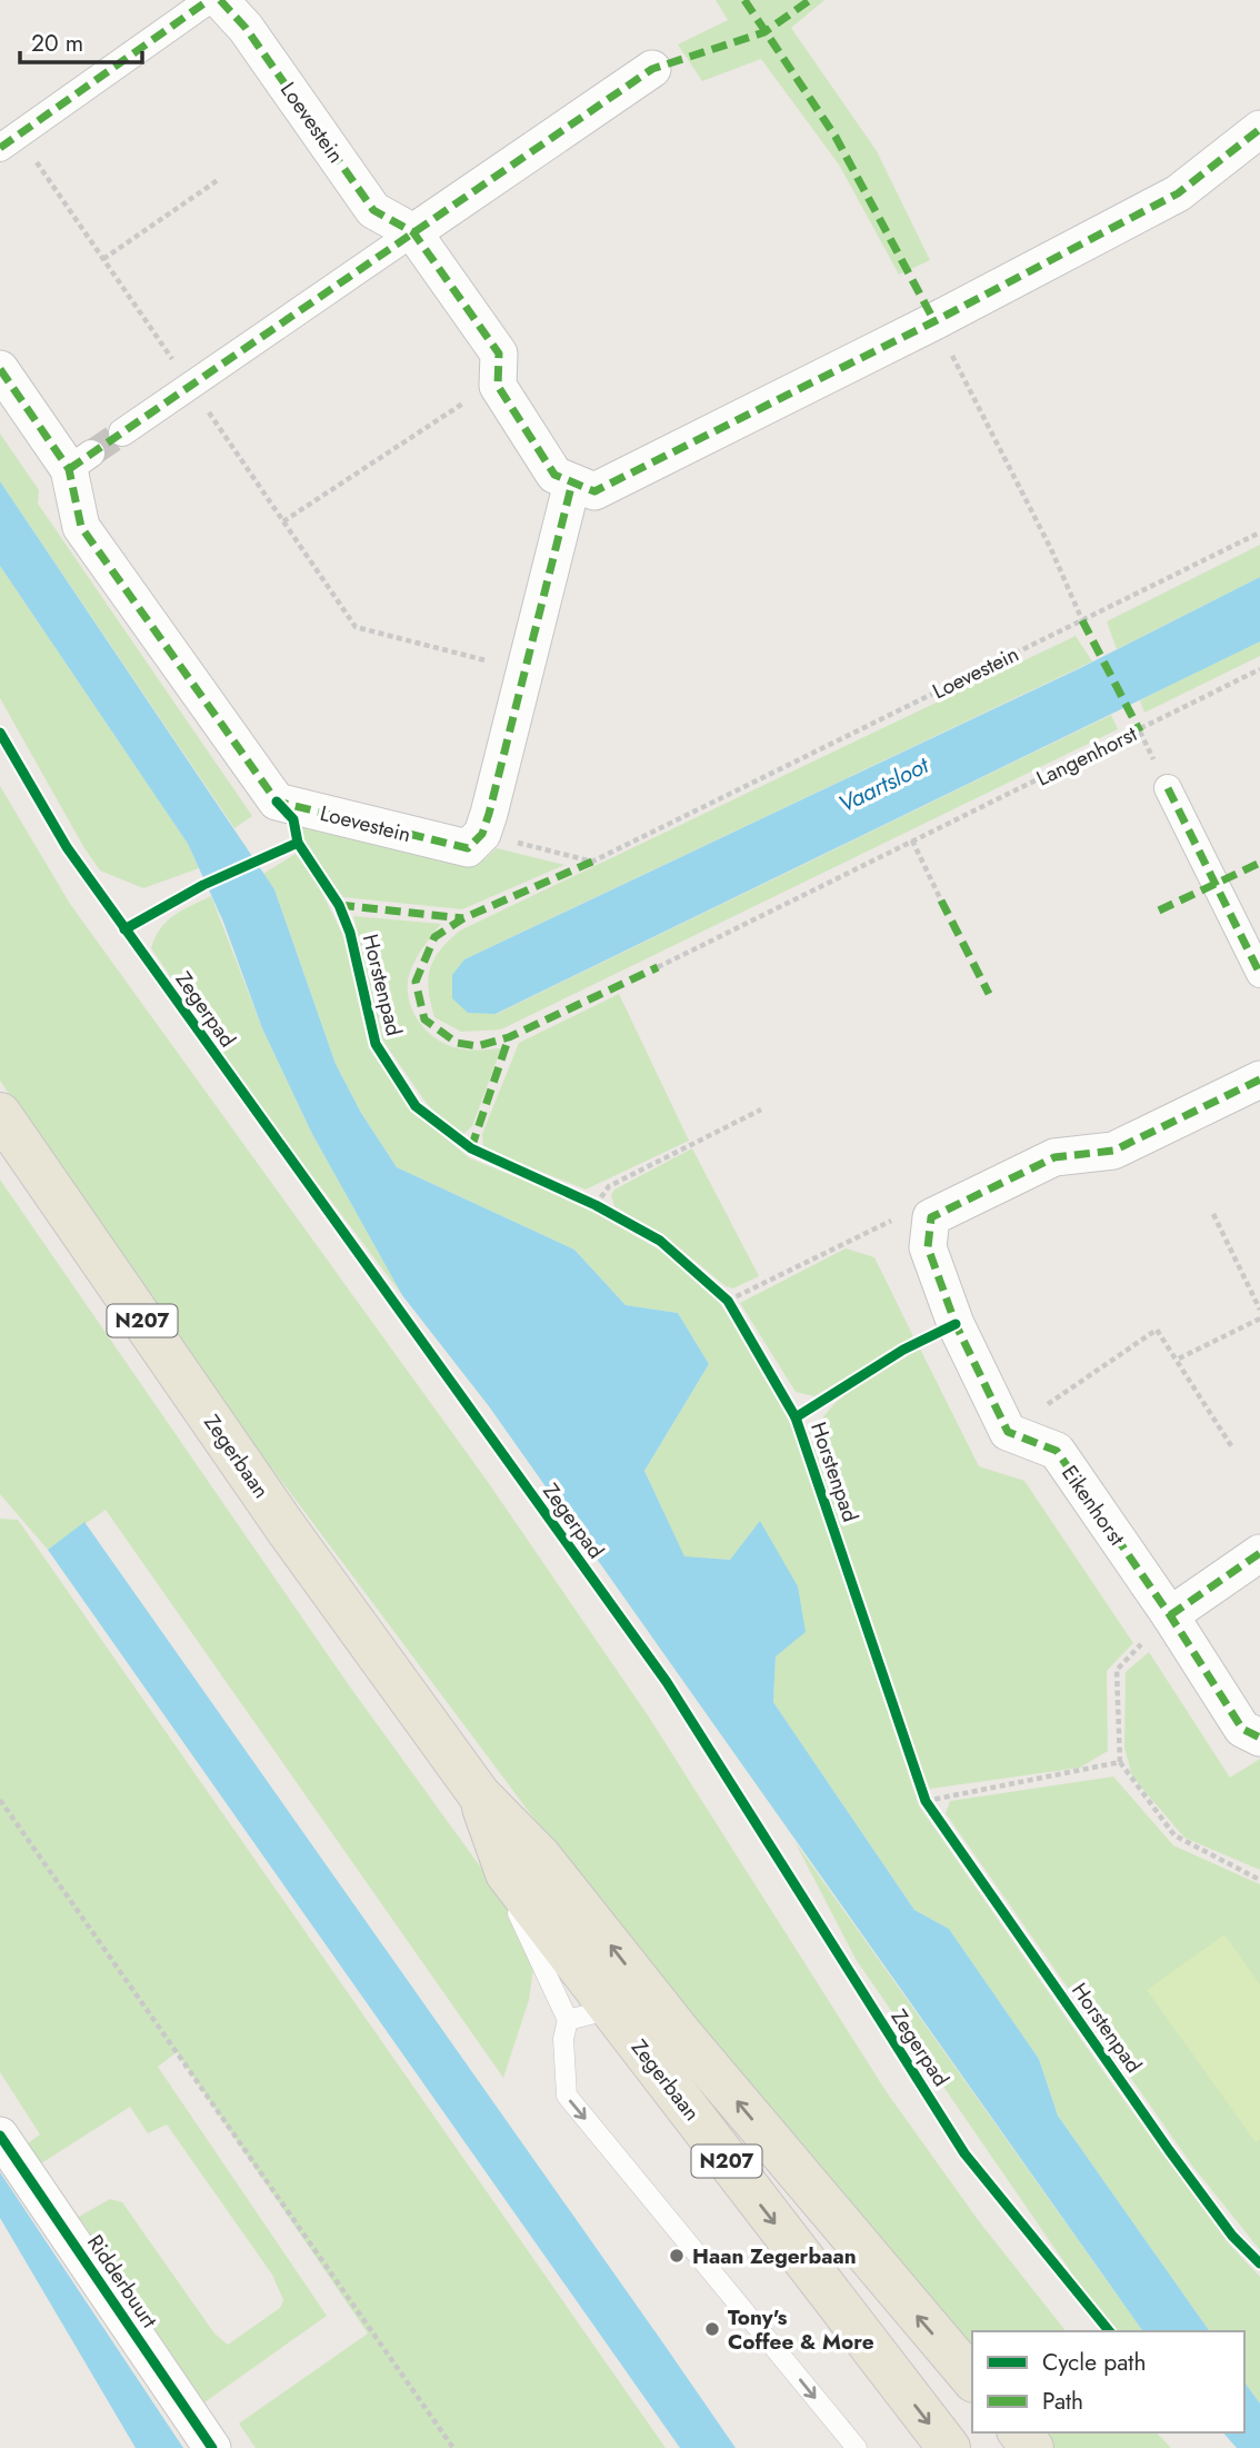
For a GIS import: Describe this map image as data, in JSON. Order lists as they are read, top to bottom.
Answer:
{
  "streets": {
    "main road": ["N207", "Zegerbaan"],
    "street": ["Loevestein", "Eikenhorst", "Ridderbuurt"],
    "path": ["Langenhorst"],
    "cycle path": ["Horstenpad", "Zegerpad"]
  },
  "water": ["Vaartsloot"],
  "places": ["Haan Zegerbaan", "Tony's Coffee & More"],
  "legend": ["Cycle path", "Path"],
  "scale_bar": "20 m"
}
